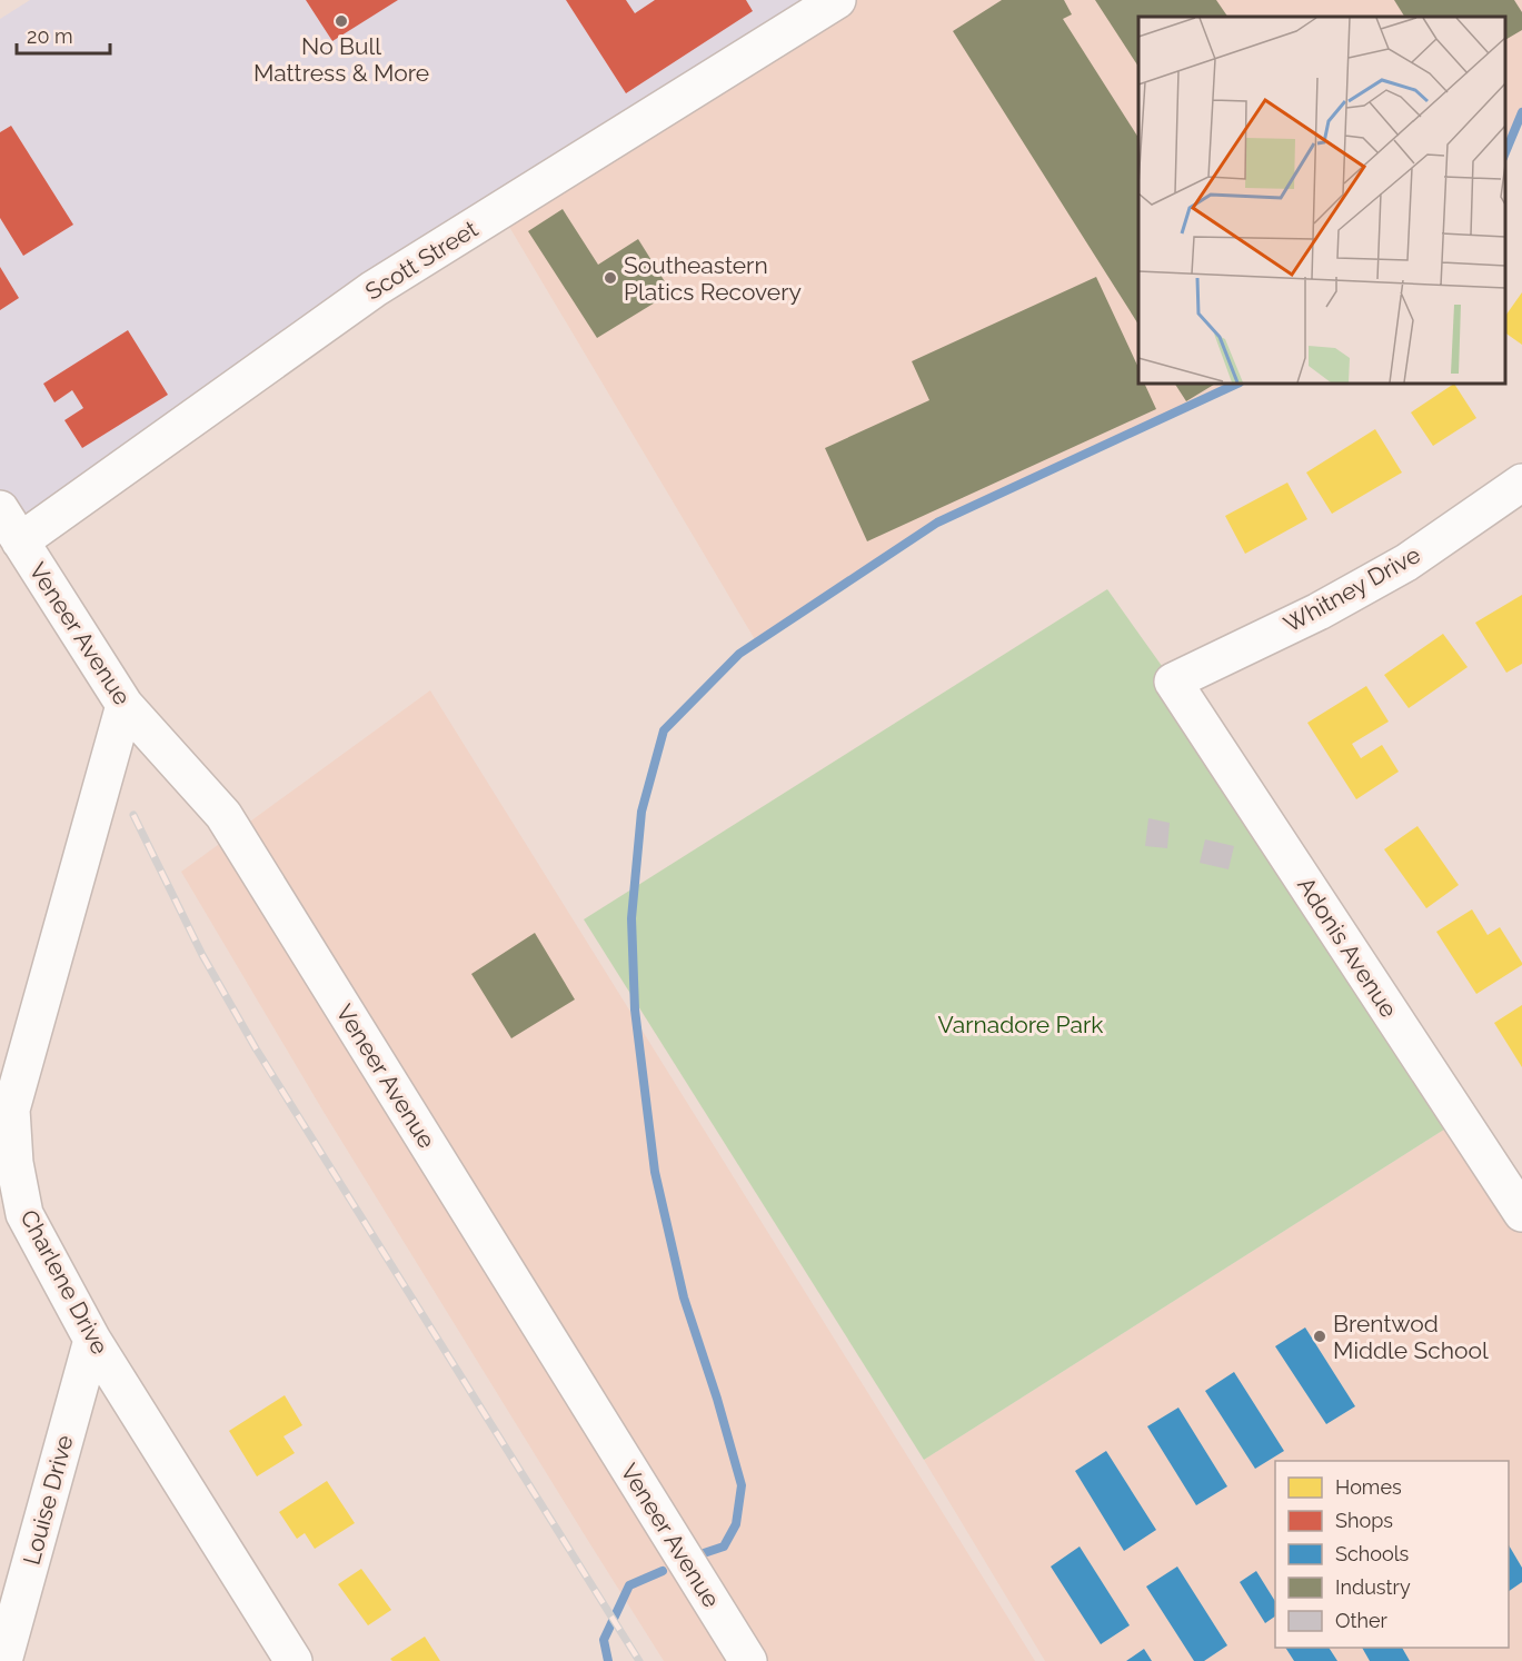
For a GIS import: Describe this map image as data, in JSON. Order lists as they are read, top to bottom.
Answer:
{
  "streets": {
    "street": [
      "Scott Street",
      "Whitney Drive",
      "Veneer Avenue",
      "Adonis Avenue",
      "Charlene Drive",
      "Louise Drive"
    ]
  },
  "crossings": [
    ["Scott Street", "Veneer Avenue"],
    ["Whitney Drive", "Adonis Avenue"],
    ["Veneer Avenue", "Charlene Drive"],
    ["Charlene Drive", "Louise Drive"]
  ],
  "parks": ["Varnadore Park"],
  "places": ["No Bull Mattress & More", "Southeastern Platics Recovery", "Brentwod Middle School"],
  "legend": [
    "Homes",
    "Shops",
    "Schools",
    "Industry",
    "Other"
  ],
  "scale_bar": "20 m"
}
